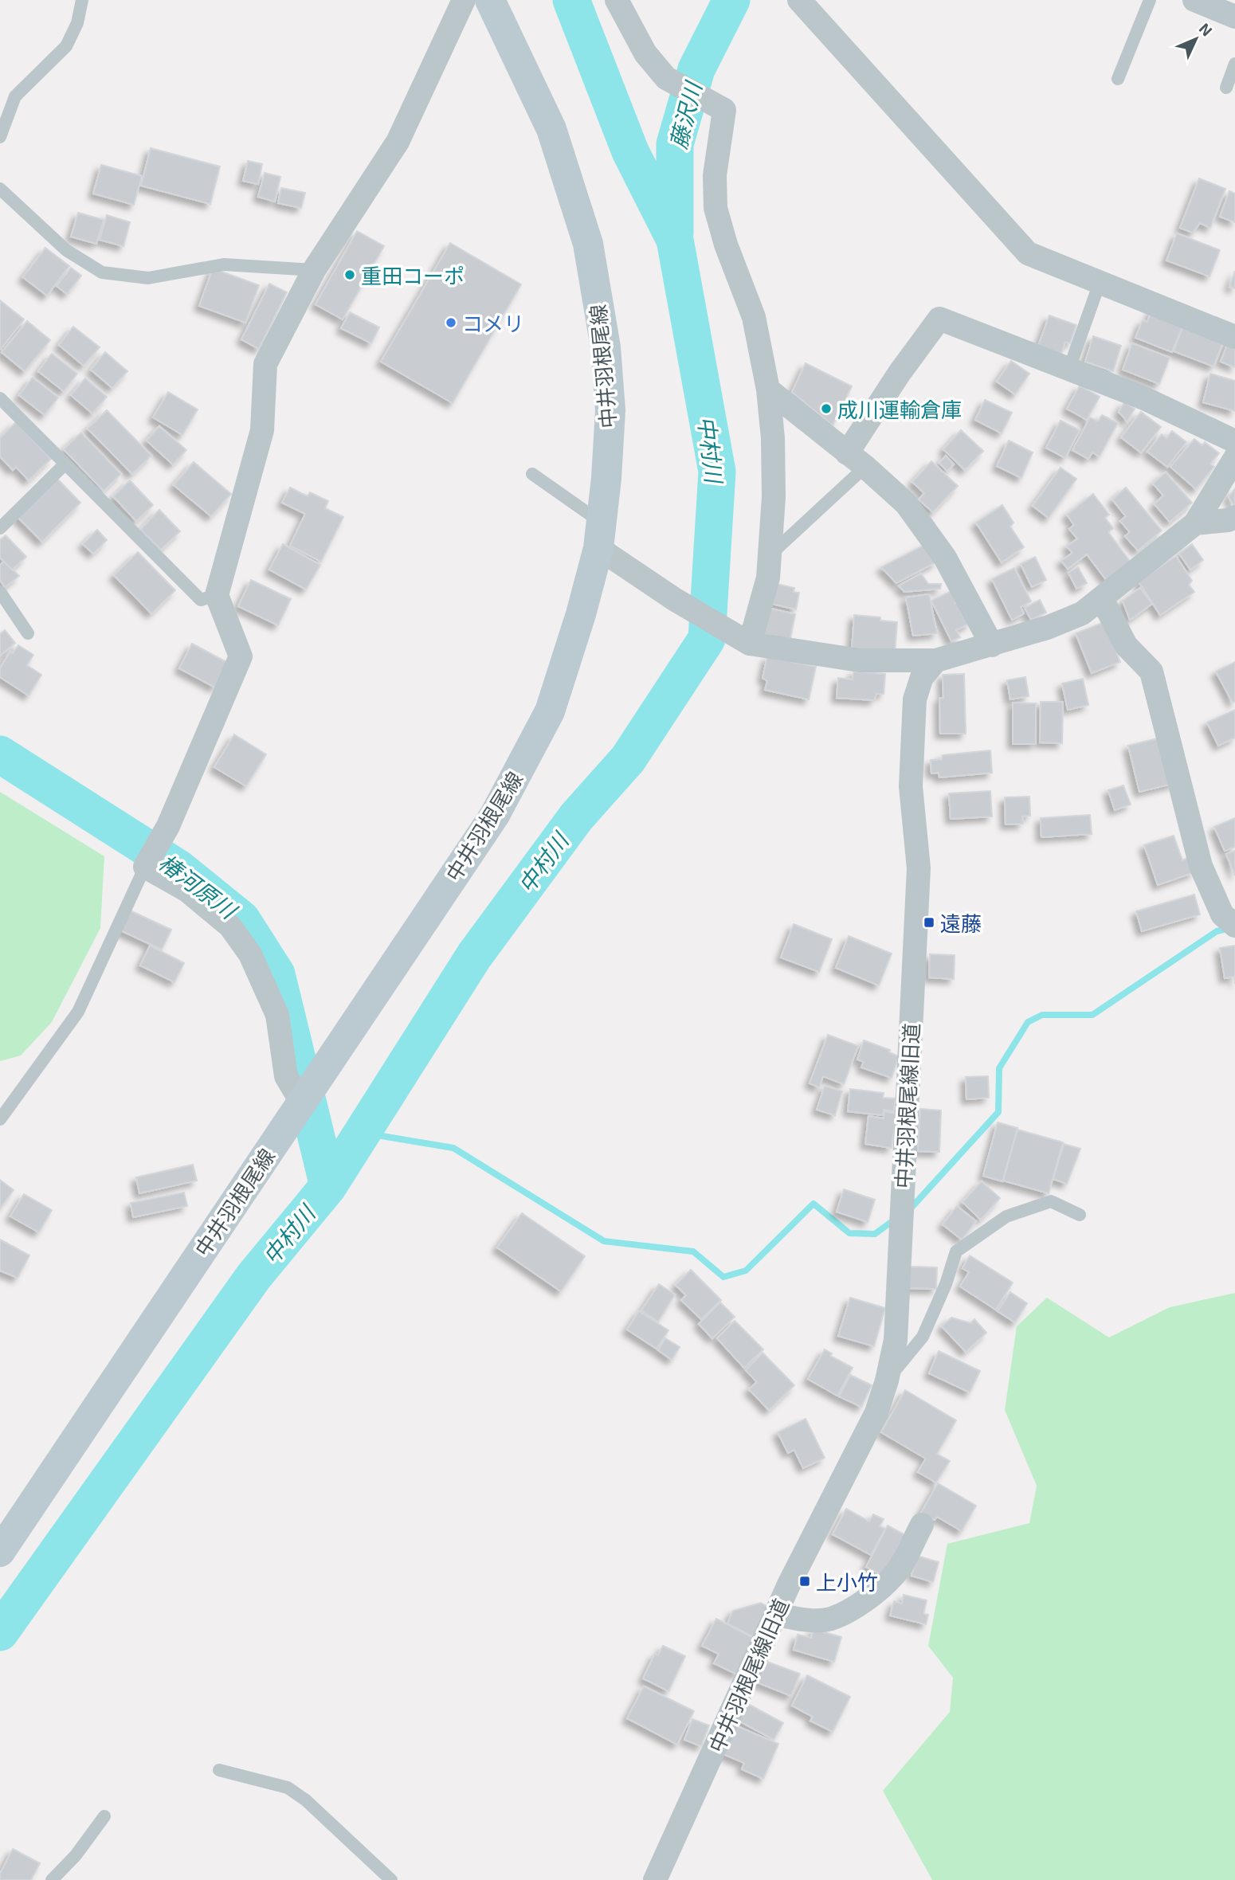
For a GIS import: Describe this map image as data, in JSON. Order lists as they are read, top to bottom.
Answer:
{
  "streets": {
    "main road": ["中井羽根尾線"],
    "street": ["中井羽根尾線旧道"]
  },
  "water": ["藤沢川", "中村川", "椿河原川"],
  "places": {
    "other": ["重田コーポ", "コメリ", "成川運輸倉庫"],
    "transit": ["遠藤", "上小竹"]
  },
  "north": "top right"
}
